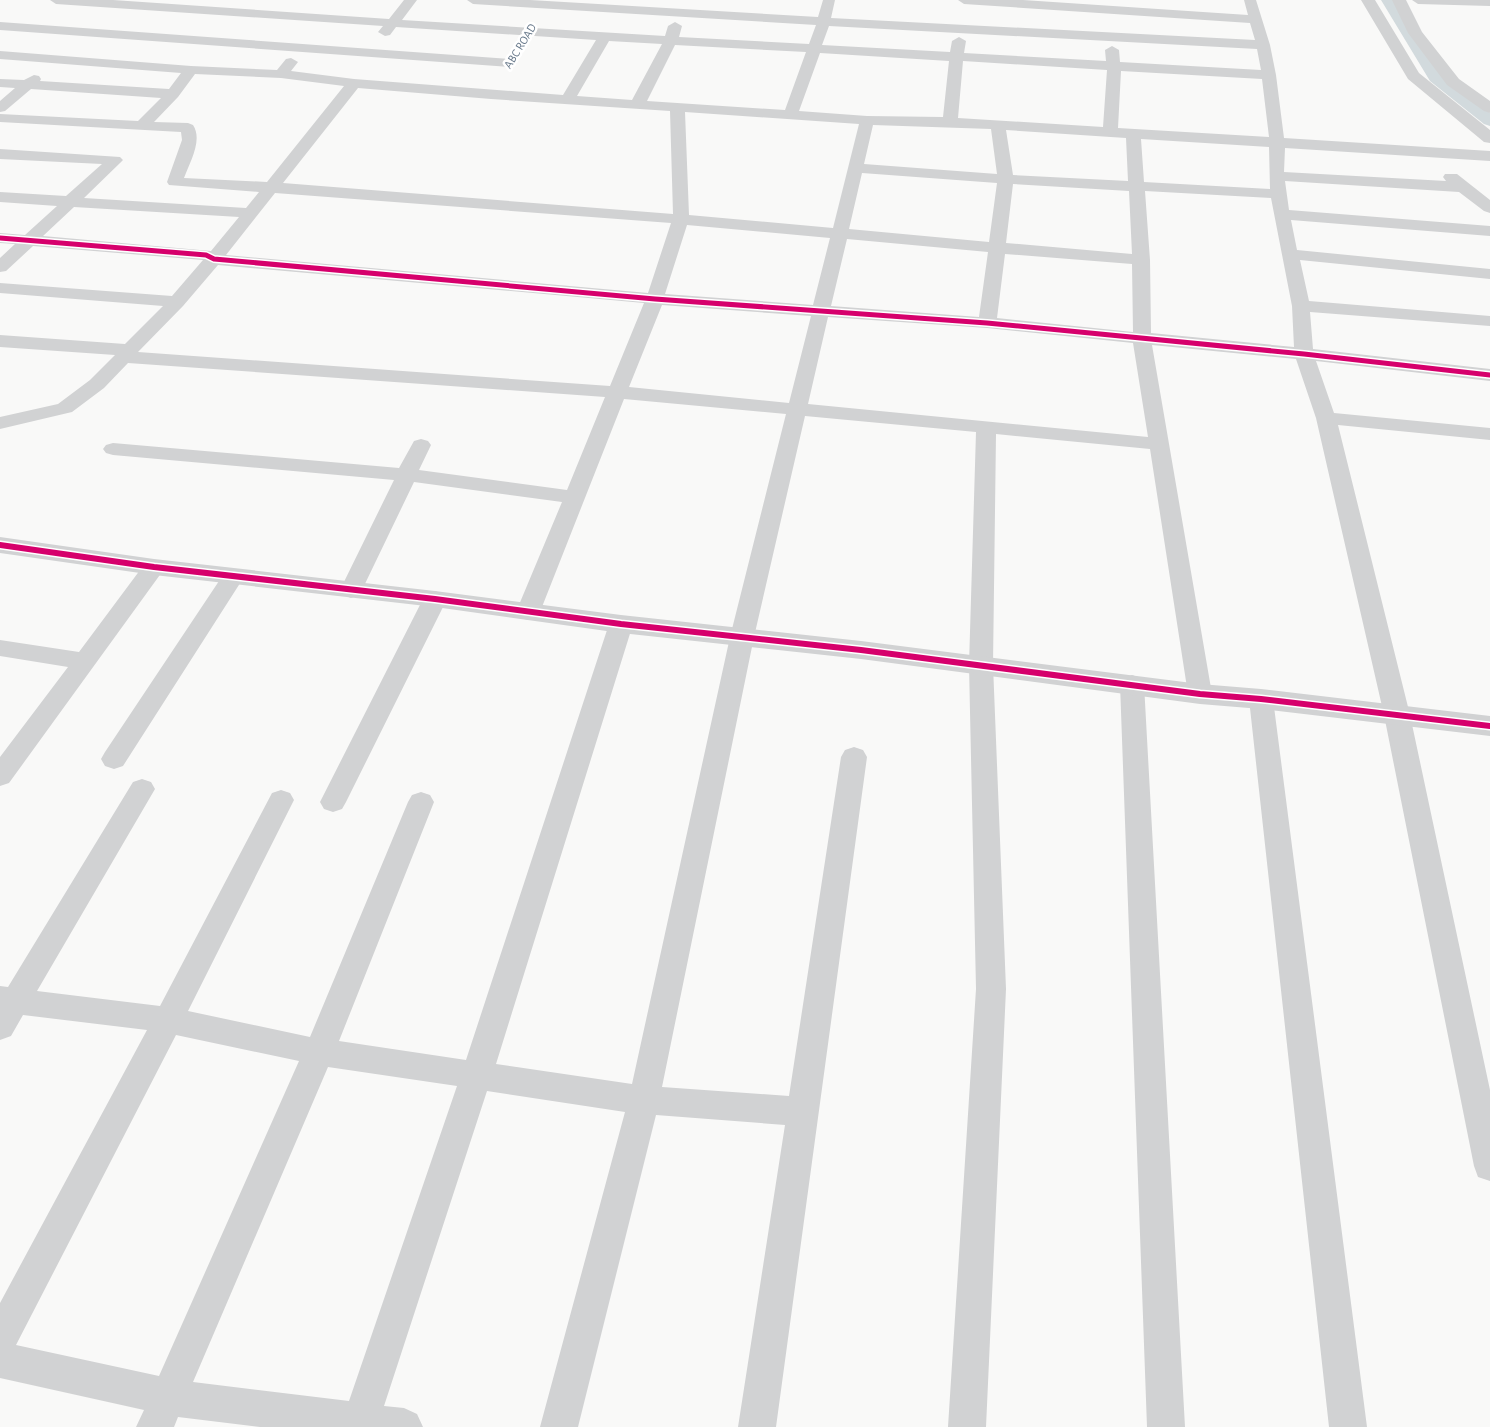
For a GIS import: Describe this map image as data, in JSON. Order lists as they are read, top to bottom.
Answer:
{
  "streets": {
    "street": ["ABC ROAD"]
  }
}
